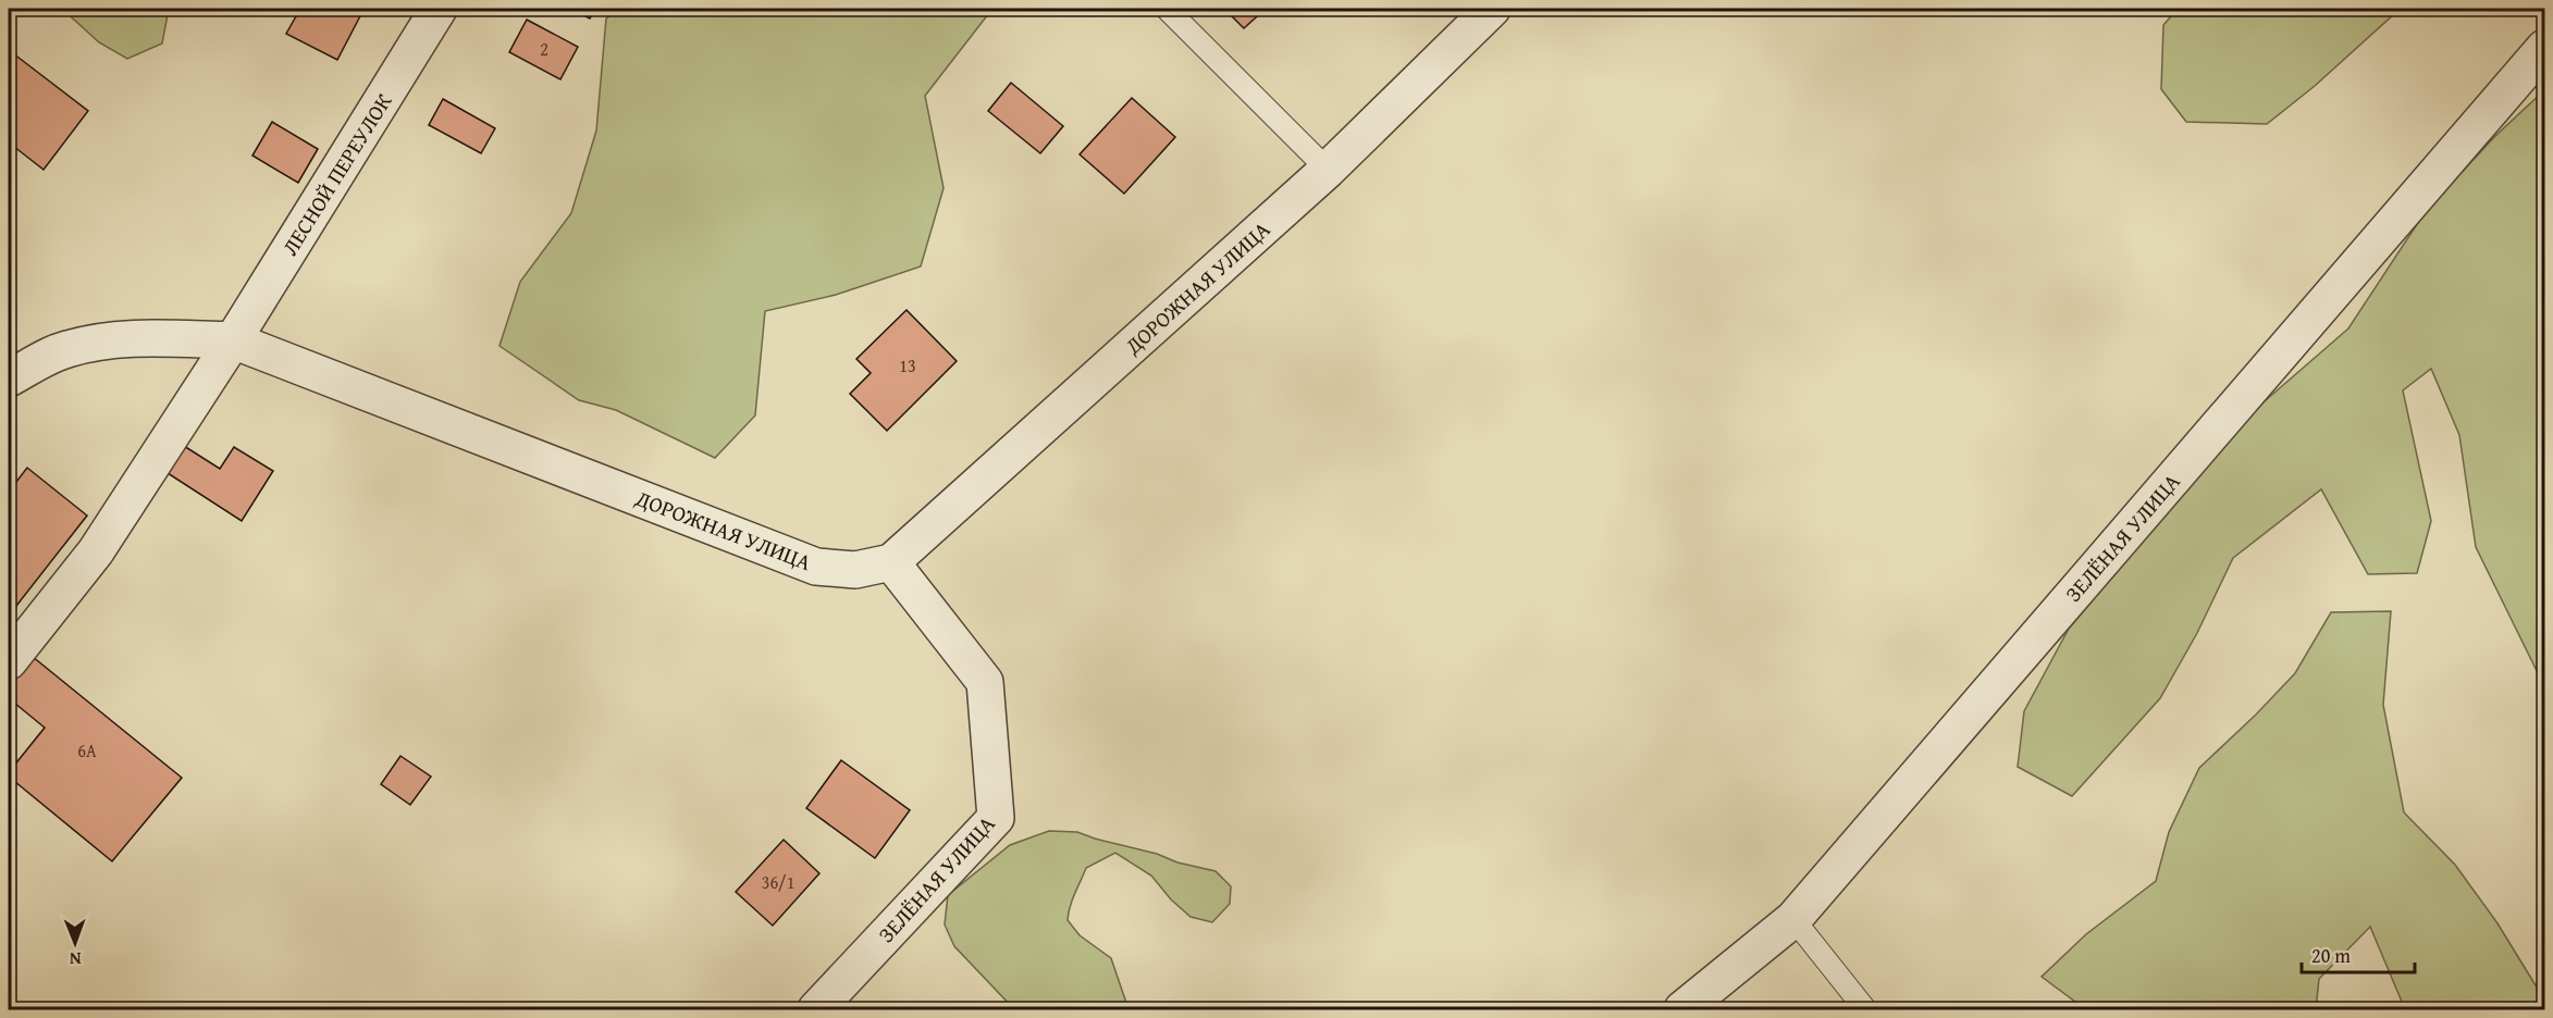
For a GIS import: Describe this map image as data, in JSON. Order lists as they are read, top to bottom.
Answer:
{
  "streets": {
    "street": ["ЛЕСНОЙ ПЕРЕУЛОК", "ДОРОЖНАЯ УЛИЦА", "ЗЕЛЁНАЯ УЛИЦА"]
  },
  "crossings": [
    ["ЛЕСНОЙ ПЕРЕУЛОК", "ДОРОЖНАЯ УЛИЦА"],
    ["ДОРОЖНАЯ УЛИЦА", "ЗЕЛЁНАЯ УЛИЦА"]
  ],
  "house_numbers": [
    "2",
    "13",
    "6А",
    "36/1"
  ],
  "scale_bar": "20 m",
  "north": "bottom"
}
